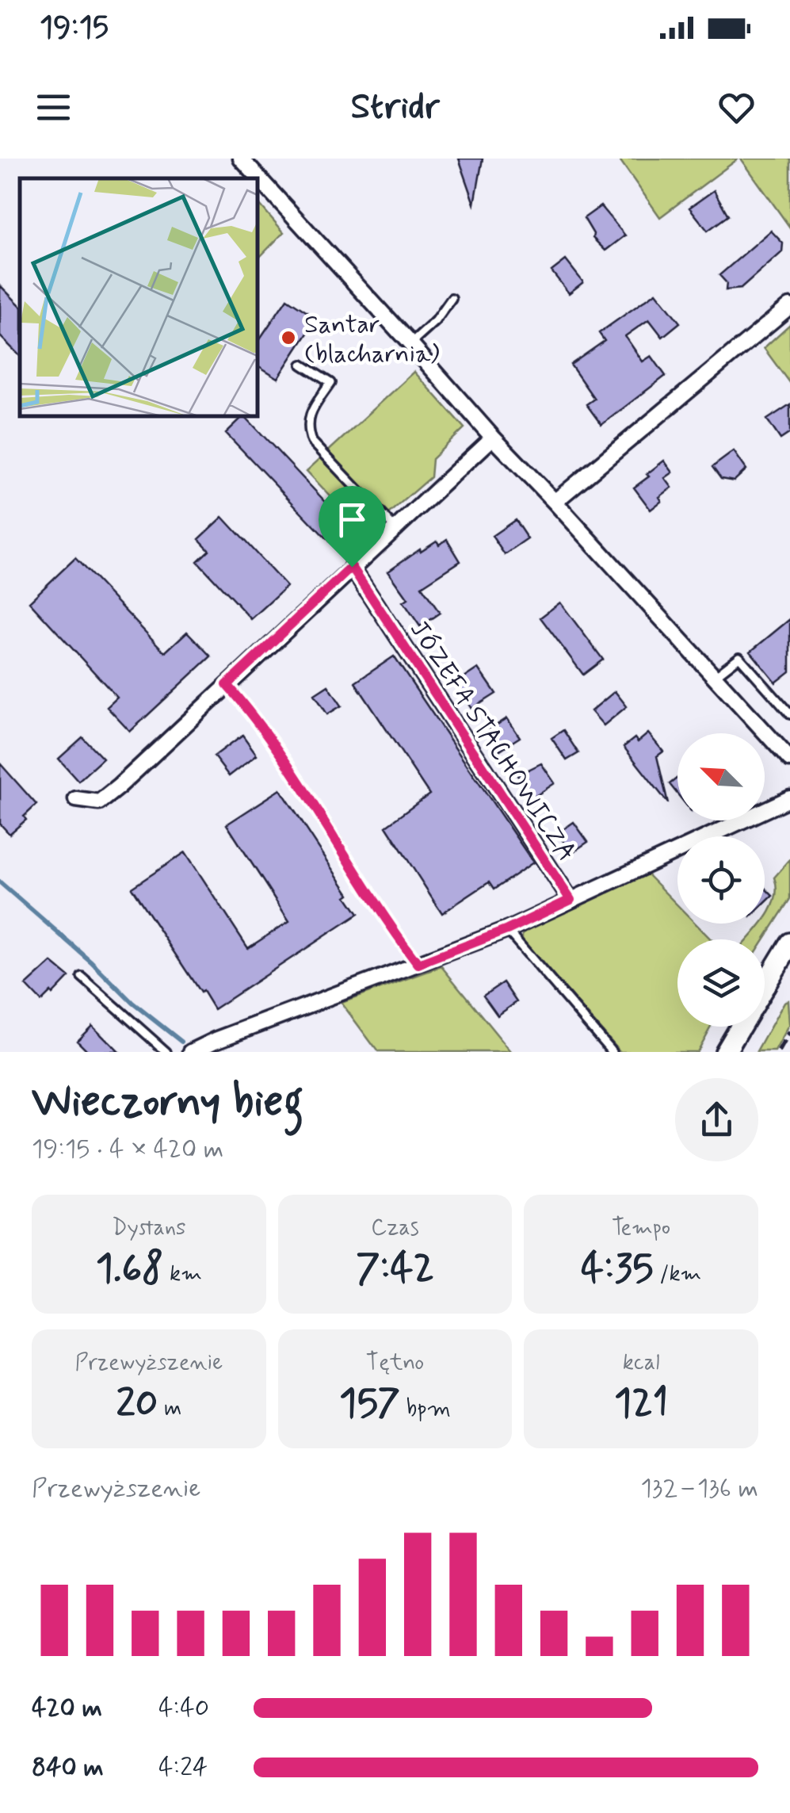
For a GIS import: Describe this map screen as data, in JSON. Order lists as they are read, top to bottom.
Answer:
{
  "streets": {
    "street": ["JÓZEFA STACHOWICZA"]
  },
  "places": ["Santar (blacharnia)"],
  "north": "top left",
  "page": {
    "status": "19:15",
    "header": "Stridr",
    "heading": ["Wieczorny bieg", "19:15 · 4 × 420 m"],
    "stats": [
      ["Dystans", "1.68 km"],
      ["Czas", "7:42"],
      ["Tempo", "4:35 /km"],
      ["Przewyższenie", "20 m"],
      ["Tętno", "157 bpm"],
      ["kcal", "121"]
    ],
    "chart": ["Przewyższenie", "132–136 m"],
    "list": [
      {
        "name": "420 m",
        "note": "4:40"
      },
      {
        "name": "840 m",
        "note": "4:24"
      }
    ]
  }
}
